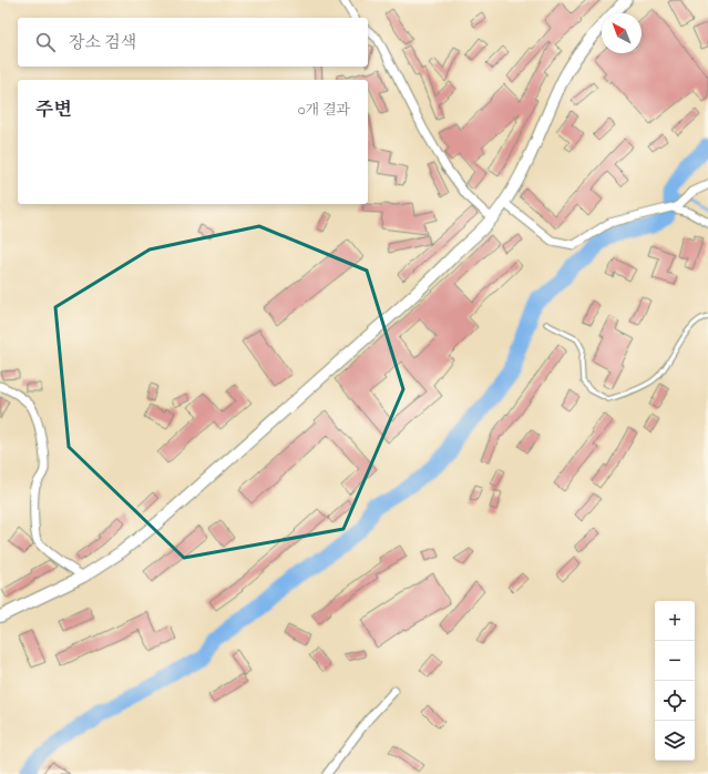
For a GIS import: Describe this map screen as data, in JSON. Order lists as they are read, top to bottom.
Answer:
{
  "north": "top left",
  "page": {
    "search": "장소 검색",
    "heading": ["주변", "0개 결과"],
    "map_buttons": ["+", "−"]
  }
}
